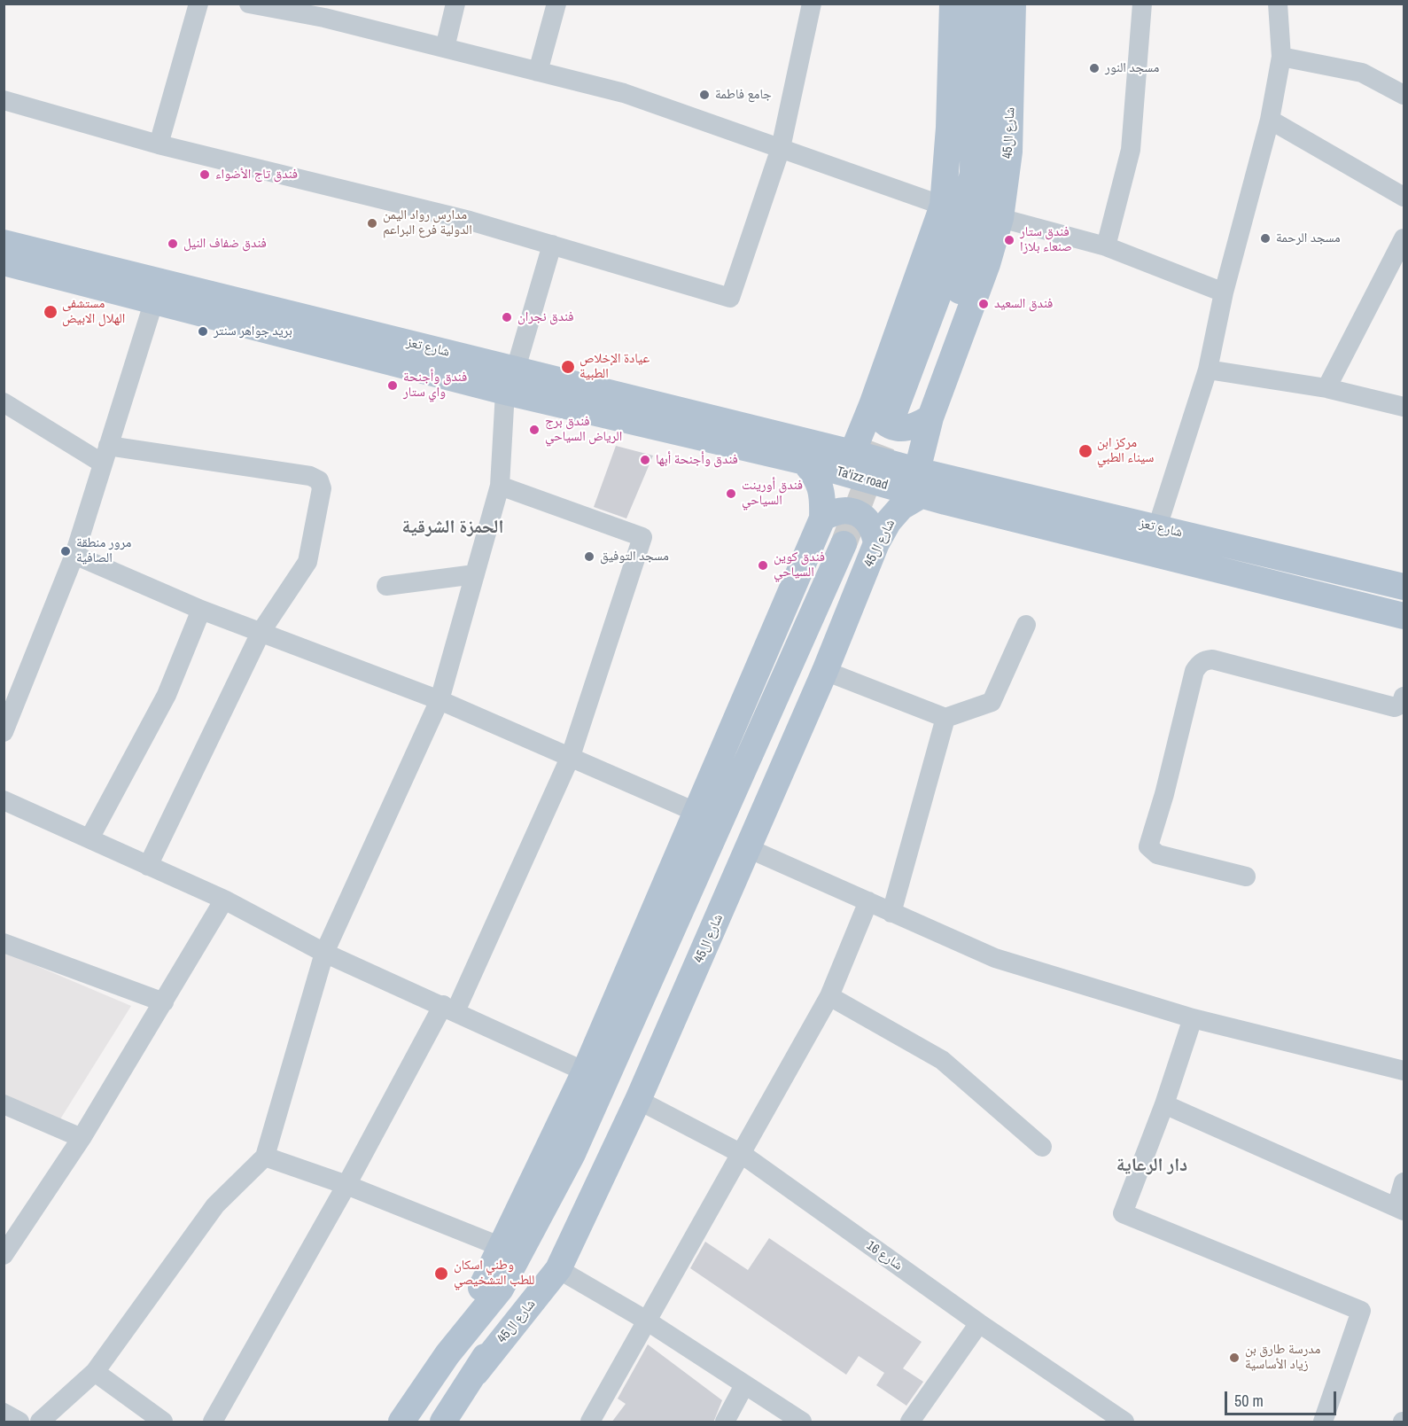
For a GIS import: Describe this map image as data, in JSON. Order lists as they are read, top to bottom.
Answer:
{
  "streets": {
    "main road": ["شارع ال45", "شارع تعز", "Ta'izz road"],
    "street": ["شارع 16"]
  },
  "crossings": [
    ["شارع ال45", "شارع تعز"],
    ["شارع ال45", "Ta'izz road"],
    ["شارع ال45", "شارع 16"],
    ["شارع تعز", "Ta'izz road"]
  ],
  "districts": ["الحمزة الشرقية", "دار الرعاية"],
  "places": [
    "مسجد النور",
    "جامع فاطمة",
    "فندق تاج الأضواء",
    "مدارس رواد اليمن الدولية فرع البراعم",
    "مسجد الرحمة",
    "فندق ستار صنعاء بلازا",
    "فندق ضفاف النيل",
    "فندق السعيد",
    "مستشفى الهلال الابيض",
    "فندق نجران",
    "بريد جواهر سنتر",
    "عيادة الإخلاص الطبية",
    "فندق وأجنحة واي ستار",
    "فندق برج الرياض السياحي",
    "مركز ابن سيناء الطبي",
    "فندق وأجنحة أبها",
    "فندق أورينت السياحي",
    "مرور منطقة الصافية",
    "مسجد التوفيق",
    "فندق كوين السياحي",
    "وطني اسكان للطب التشخيصي",
    "مدرسة طارق بن زياد الأساسية"
  ],
  "scale_bar": "50 m"
}
